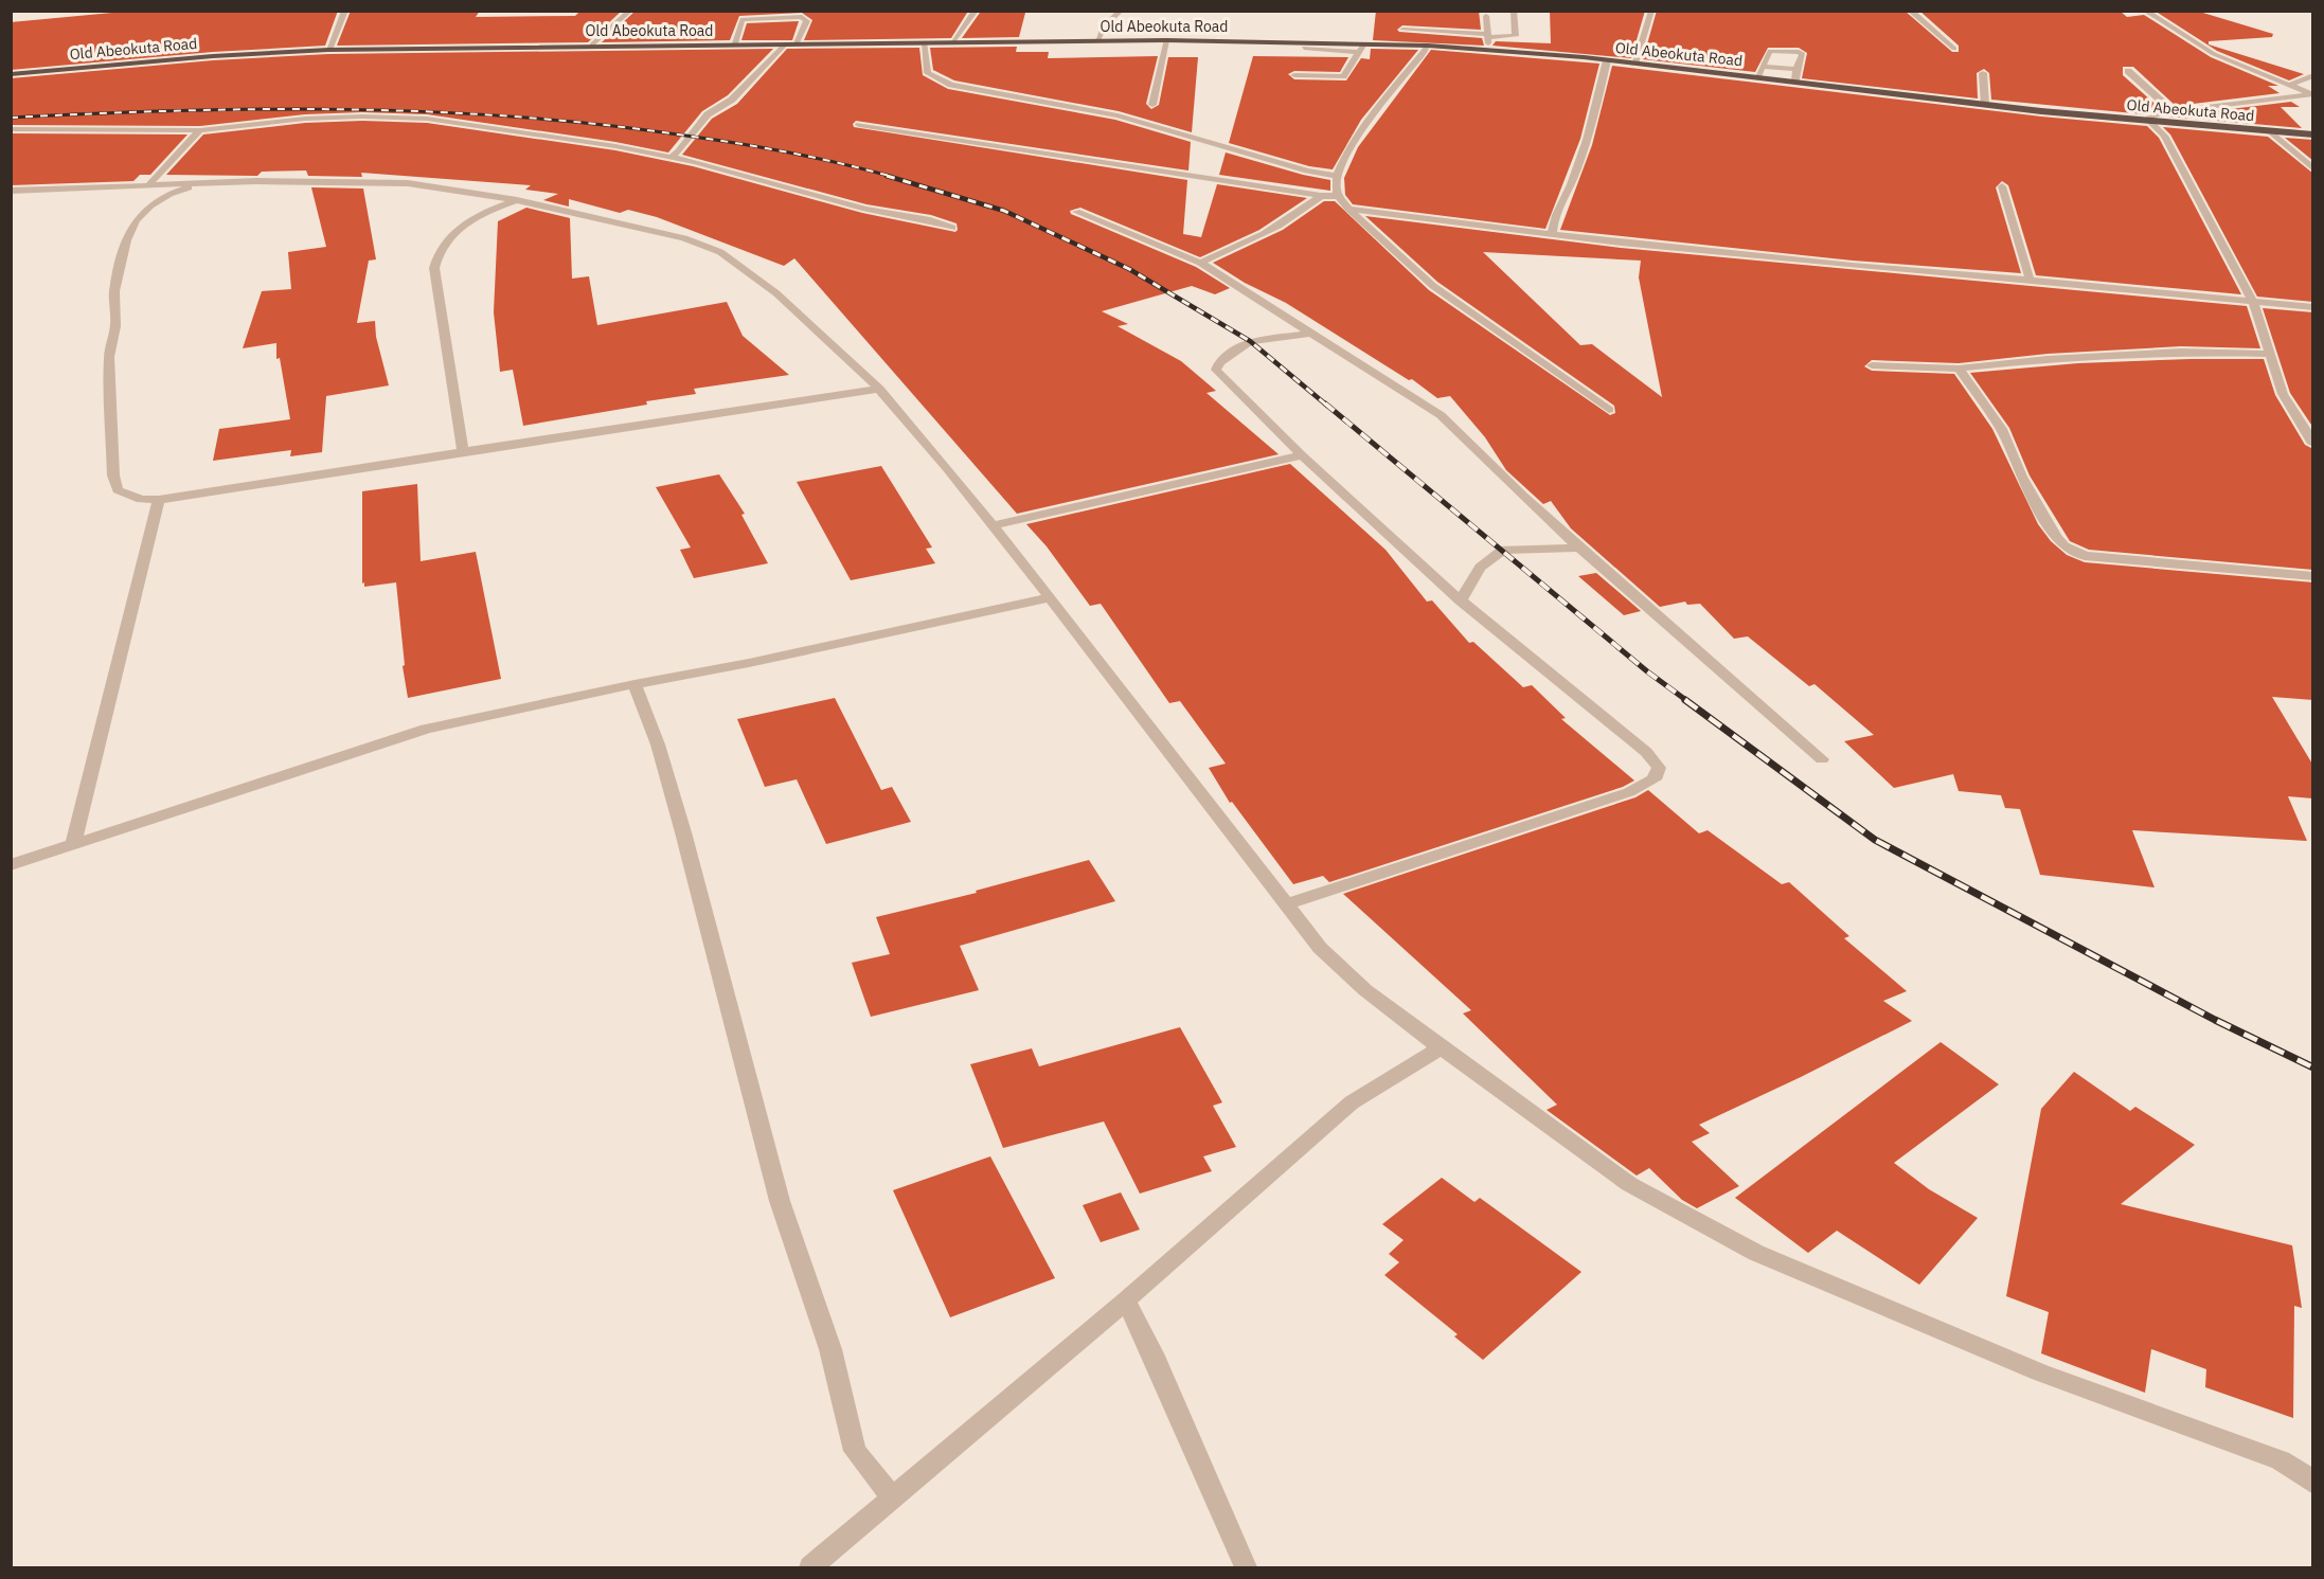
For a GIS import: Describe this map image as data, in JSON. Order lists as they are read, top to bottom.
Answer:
{
  "streets": {
    "highway": ["Old Abeokuta Road"]
  }
}
